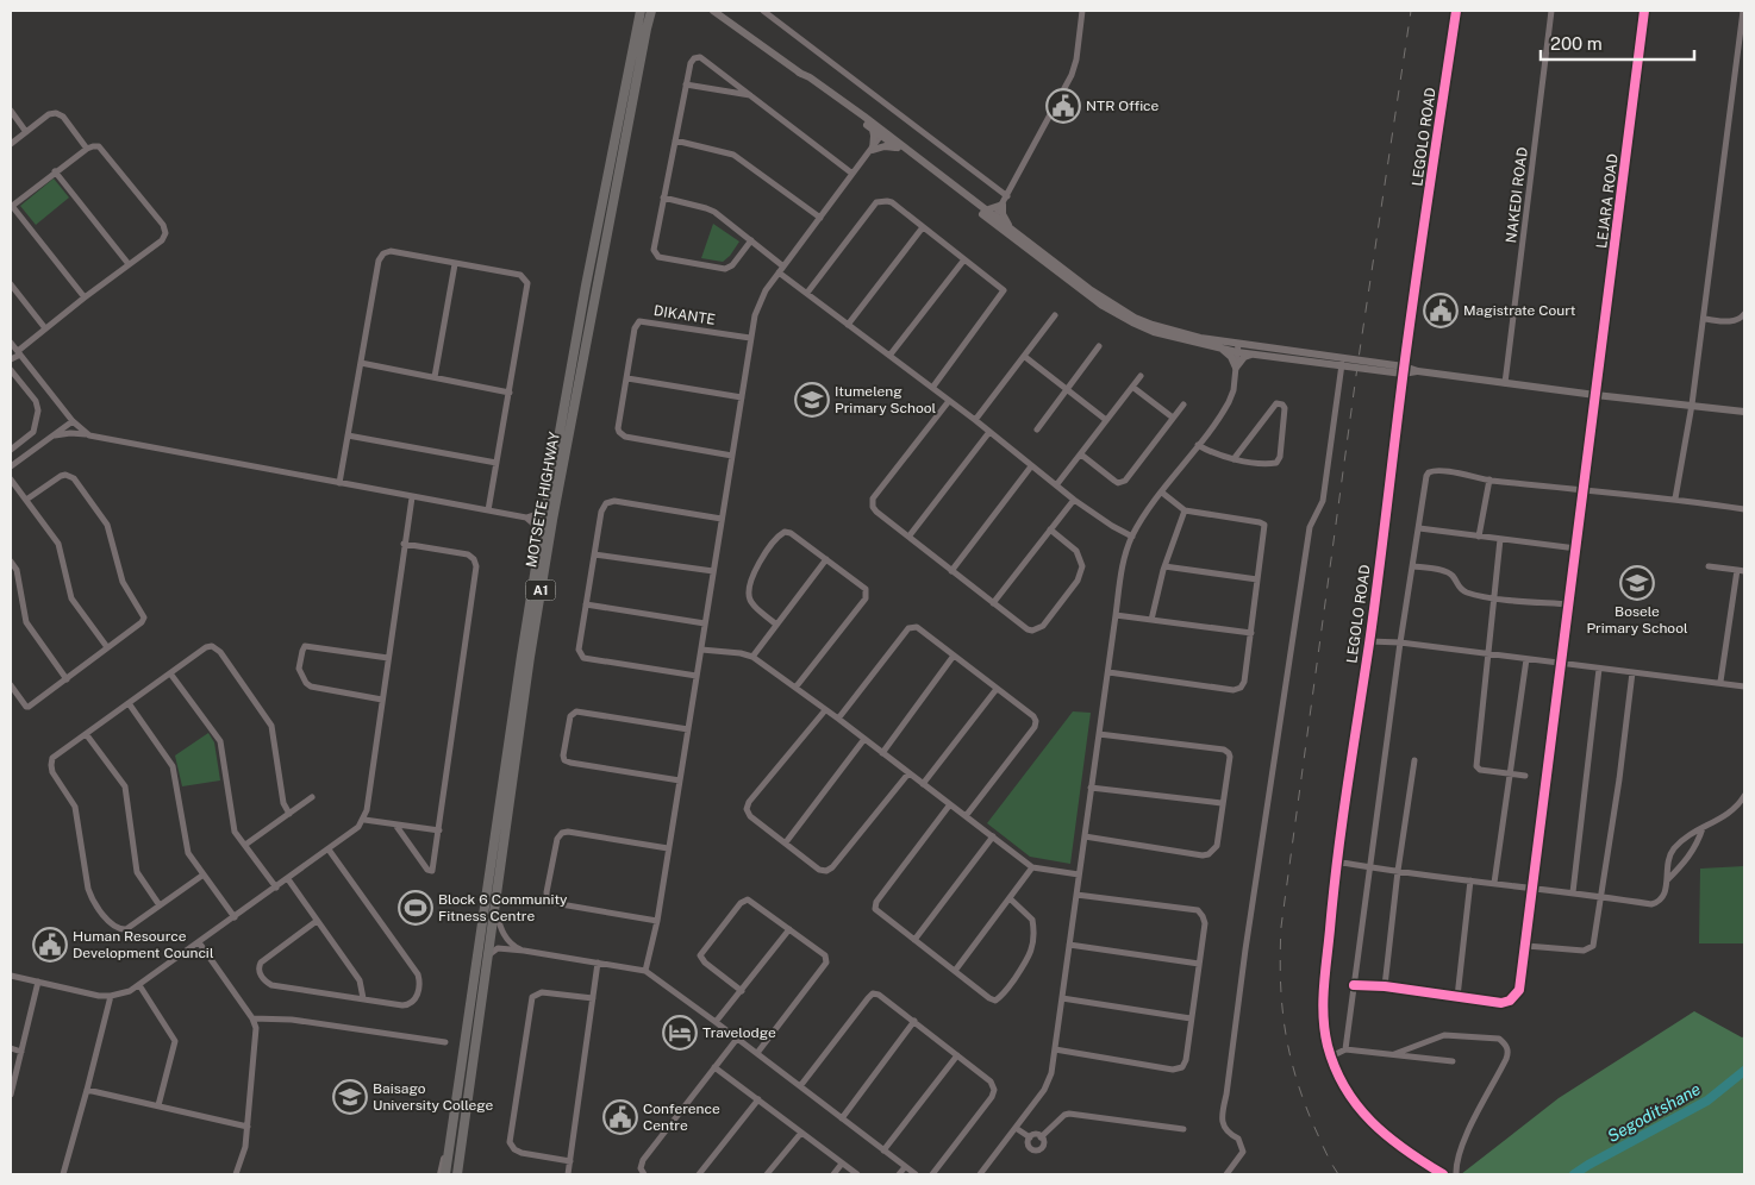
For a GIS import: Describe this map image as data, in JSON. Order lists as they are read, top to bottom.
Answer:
{
  "streets": {
    "highway": ["MOTSETE HIGHWAY", "A1"],
    "street": [
      "LEGOLO ROAD",
      "NAKEDI ROAD",
      "LEJARA ROAD",
      "DIKANTE"
    ]
  },
  "water": ["Segoditshane"],
  "places": {
    "public building": [
      "NTR Office",
      "Magistrate Court",
      "Human Resource Development Council",
      "Conference Centre"
    ],
    "school or university": ["Itumeleng Primary School", "Bosele Primary School", "Baisago University College"],
    "sports": ["Block 6 Community Fitness Centre"],
    "hotel": ["Travelodge"]
  },
  "scale_bar": "200 m"
}
